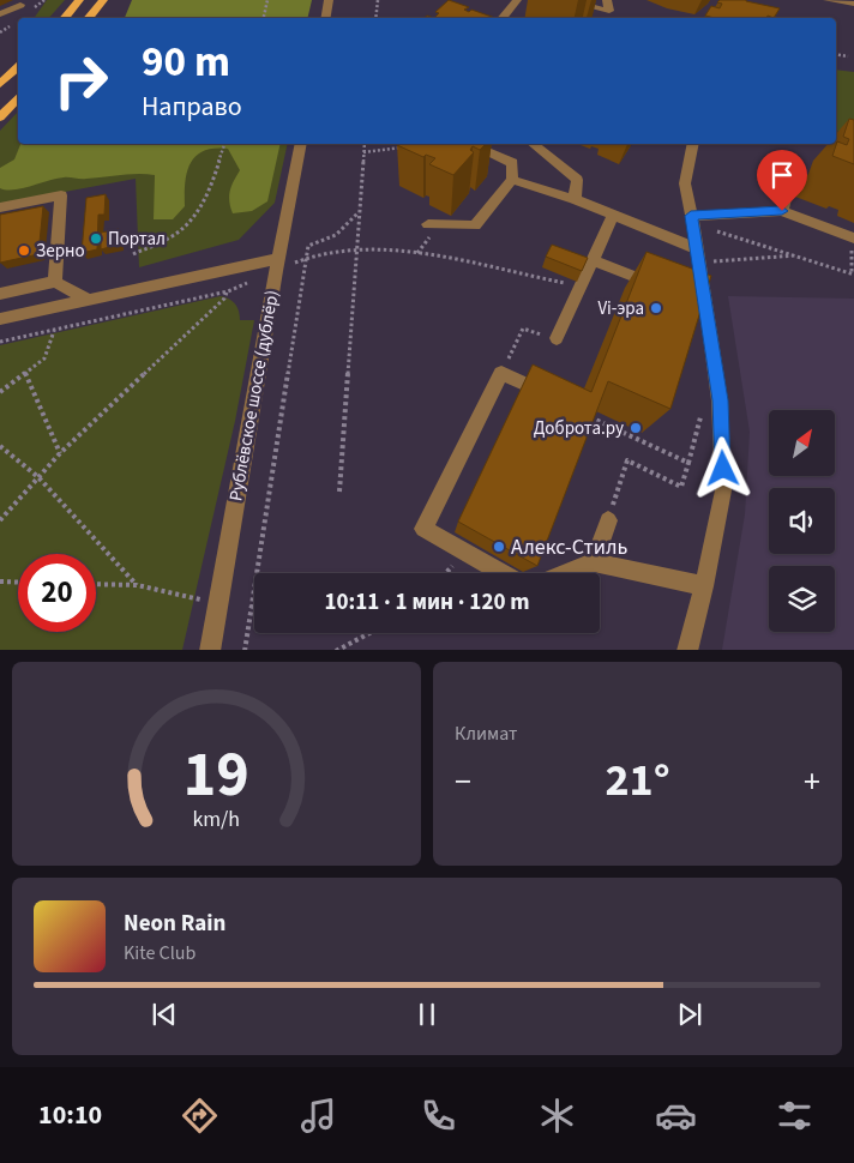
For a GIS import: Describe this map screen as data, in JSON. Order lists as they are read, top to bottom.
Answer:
{
  "streets": {
    "street": ["Рублёвское шоссе (дублёр)"]
  },
  "places": [
    "Портал",
    "Зерно",
    "Vi-эра",
    "Доброта.ру",
    "Алекс-Стиль"
  ],
  "north": "top right",
  "page": {
    "turn": ["90 m", "Направо"],
    "limit": "20",
    "trip": "10:11 · 1 мин · 120 m",
    "tile": "Климат",
    "heat": ["−", "21°", "+"],
    "song": ["Neon Rain", "Kite Club"],
    "tabs": "10:10",
    "gauge": ["19", "km/h"]
  }
}
